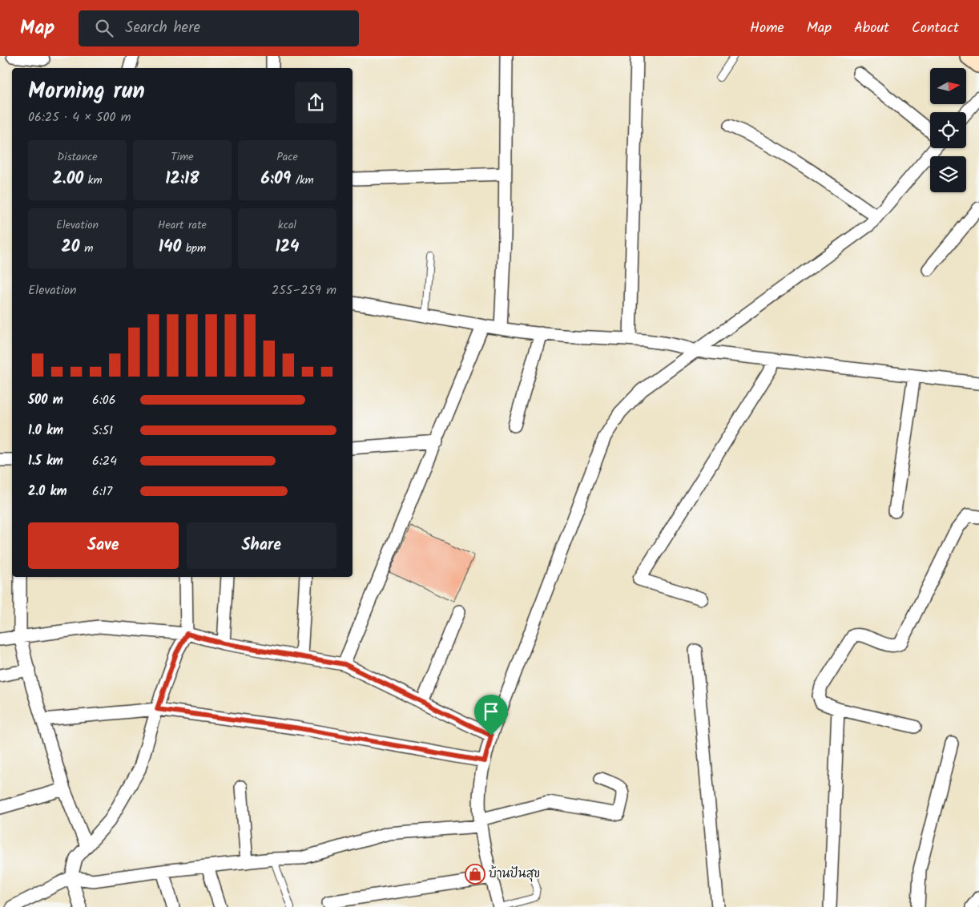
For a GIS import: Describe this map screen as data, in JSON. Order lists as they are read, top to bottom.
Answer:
{
  "places": {
    "shop": ["บ้านปันสุข"]
  },
  "north": "right",
  "page": {
    "header": "Map",
    "search": "Search here",
    "nav": [
      "Home",
      "Map",
      "About",
      "Contact"
    ],
    "heading": ["Morning run", "06:25 · 4 × 500 m"],
    "stats": [
      ["Distance", "2.00 km"],
      ["Time", "12:18"],
      ["Pace", "6:09 /km"],
      ["Elevation", "20 m"],
      ["Heart rate", "140 bpm"],
      ["kcal", "124"]
    ],
    "chart": ["Elevation", "255–259 m"],
    "list": [
      {
        "name": "500 m",
        "note": "6:06"
      },
      {
        "name": "1.0 km",
        "note": "5:51"
      },
      {
        "name": "1.5 km",
        "note": "6:24"
      },
      {
        "name": "2.0 km",
        "note": "6:17"
      }
    ],
    "buttons": ["Save", "Share"]
  }
}
